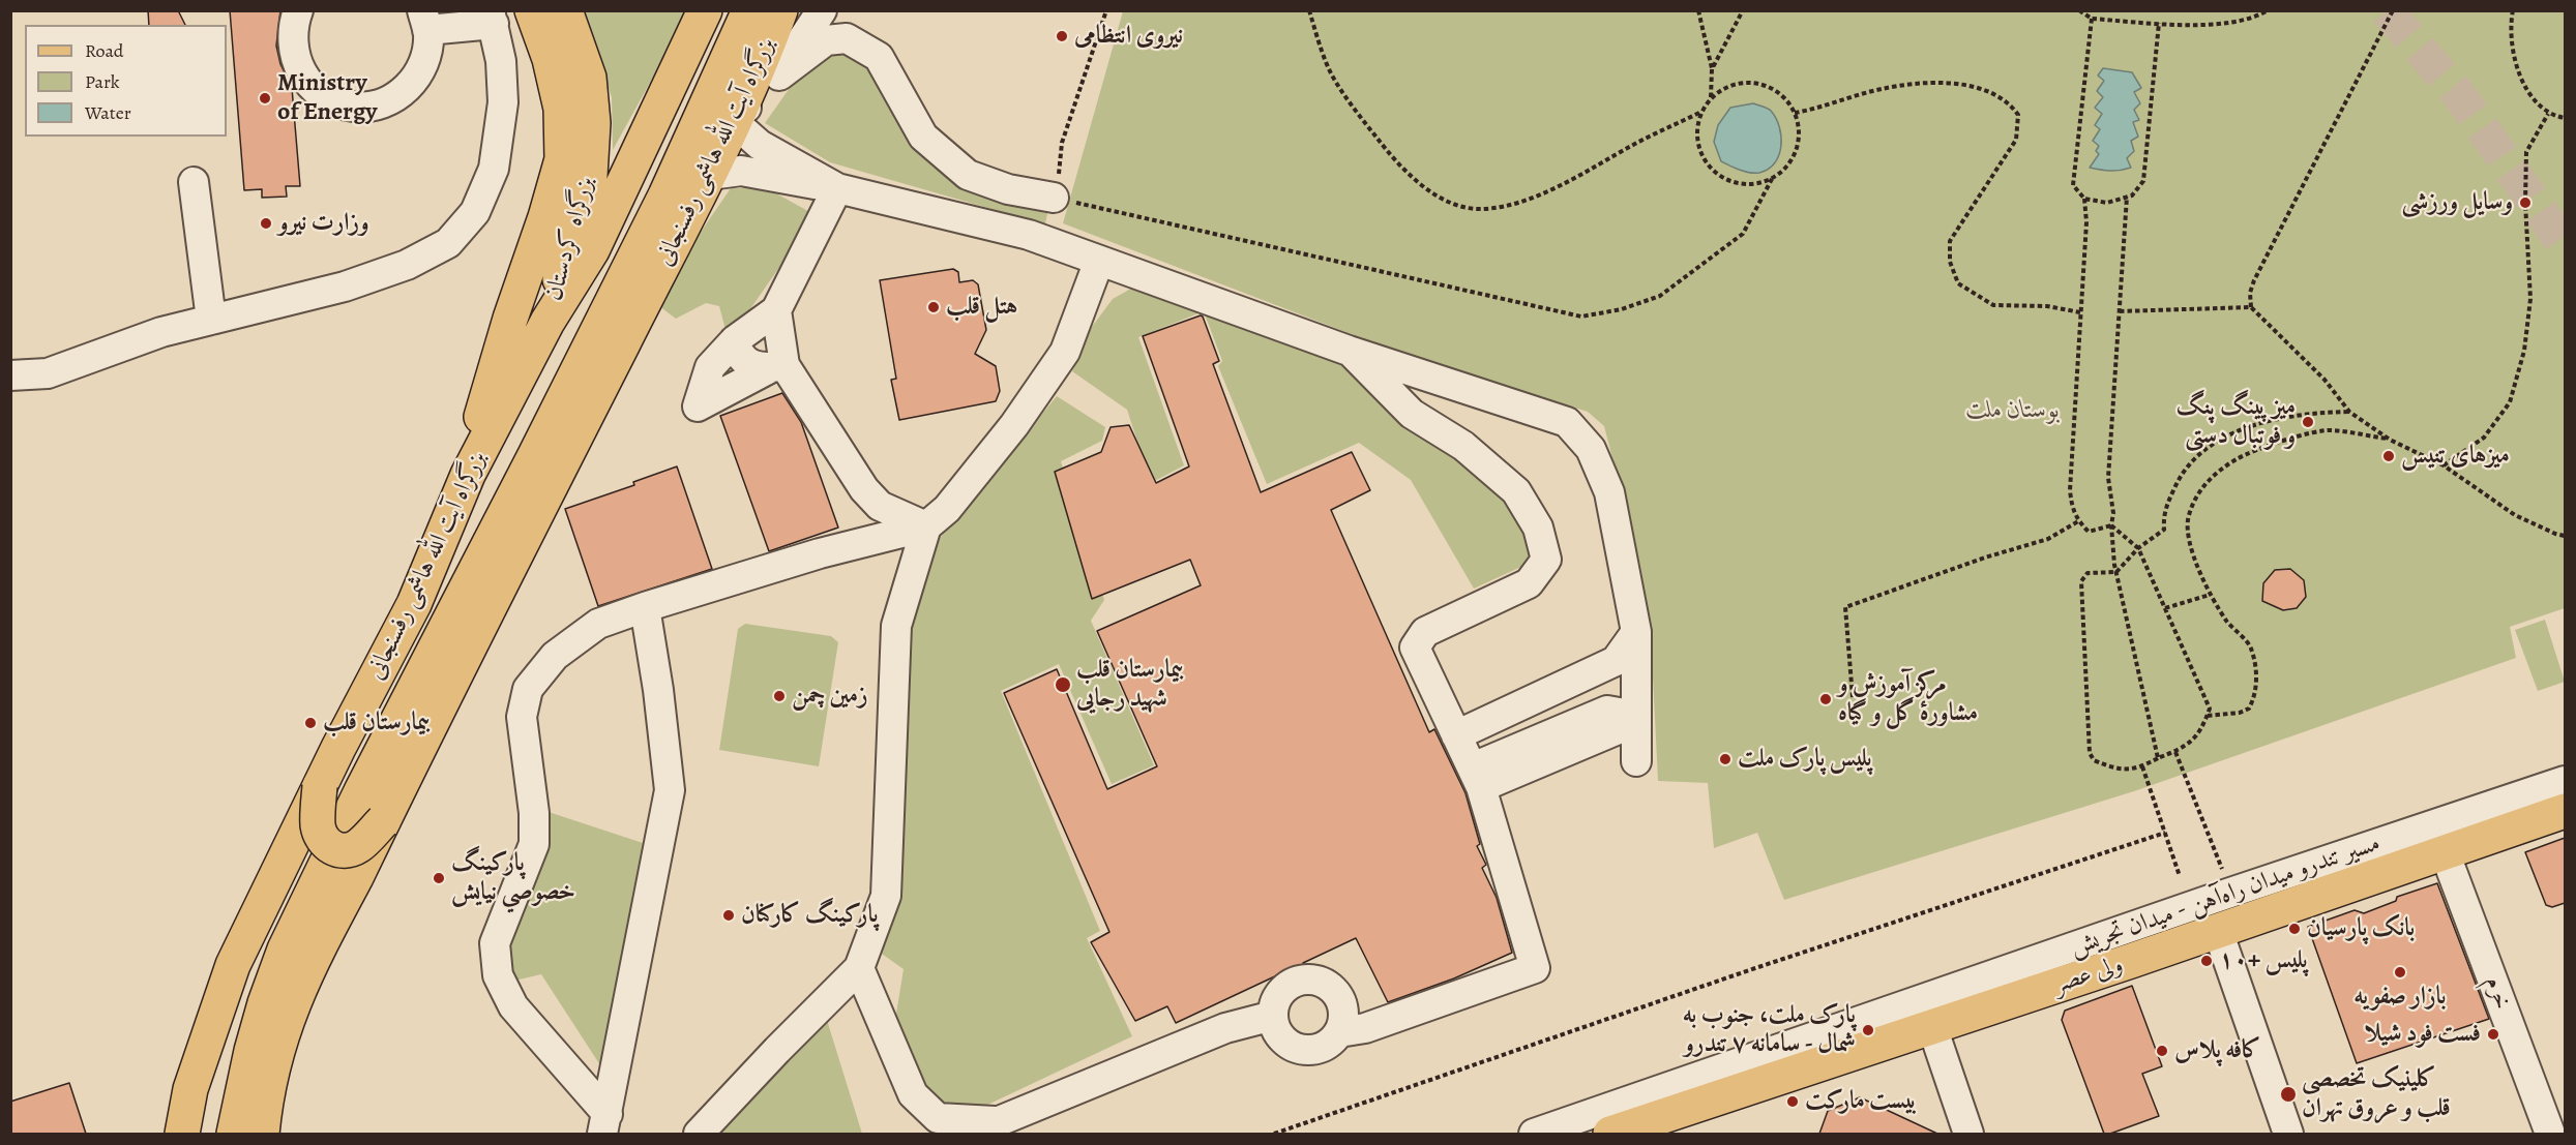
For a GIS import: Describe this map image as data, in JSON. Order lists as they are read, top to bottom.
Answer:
{
  "streets": {
    "main road": ["بزرگراه آیت الله هاشمی رفسنجانی", "بزرگراه کردستان", "ولی عصر"],
    "street": ["مسیر تندرو میدان راه‌آهن - میدان تجریش", "خرم"]
  },
  "crossings": [
    ["بزرگراه آیت الله هاشمی رفسنجانی", "بزرگراه کردستان"],
    ["ولی عصر", "خرم"]
  ],
  "parks": ["بوستان ملت"],
  "places": [
    "نیروی انتظامی",
    "Ministry of Energy",
    "وسایل ورزشی",
    "وزارت نیرو",
    "هتل قلب",
    "میز پینگ پنگ و فوتبال دستی",
    "میزهای تنیس",
    "بیمارستان قلب شهید رجایی",
    "زمین چمن",
    "مرکز آموزش و مشاورهٔ گل و گیاه",
    "بیمارستان قلب",
    "پلیس پارک ملت",
    "پاركينگ خصوصي نيايش",
    "پارکینگ کارکنان",
    "بانک پارسیان",
    "پلیس +۱۰",
    "بازار صفویه",
    "پارک ملت، جنوب به شمال - سامانه ۷ تندرو",
    "فست فود شیلا",
    "کافه پلاس",
    "کلینیک تخصصی قلب و عروق تهران",
    "بیست مارکت"
  ],
  "legend": ["Road", "Park", "Water"]
}
